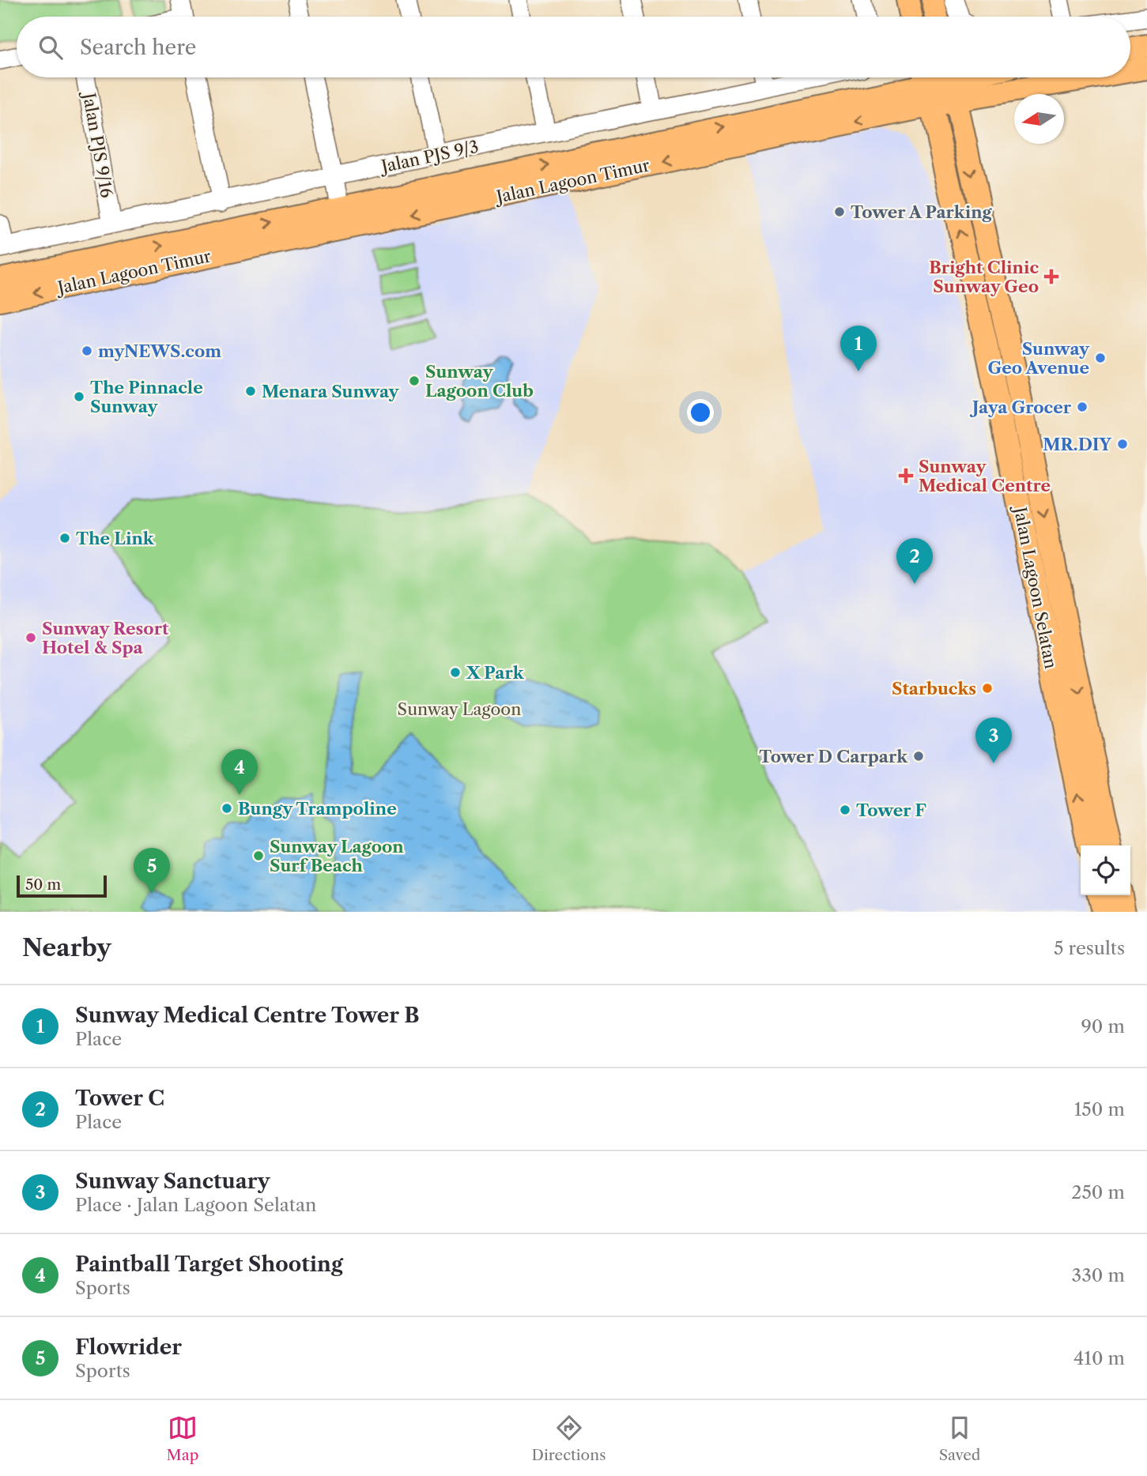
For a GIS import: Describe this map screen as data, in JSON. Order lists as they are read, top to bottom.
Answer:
{
  "streets": {
    "main road": ["Jalan Lagoon Timur", "Jalan Lagoon Selatan"],
    "street": ["Jalan PJS 9/16", "Jalan PJS 9/3"]
  },
  "crossings": [
    ["Jalan PJS 9/16", "Jalan PJS 9/3"],
    ["Jalan Lagoon Timur", "Jalan Lagoon Selatan"]
  ],
  "parks": ["Sunway Lagoon"],
  "places": {
    "other": [
      "Tower A Parking",
      "myNEWS.com",
      "Sunway Geo Avenue",
      "Sunway Lagoon Club",
      "Menara Sunway",
      "The Pinnacle Sunway",
      "Jaya Grocer",
      "MR.DIY",
      "The Link",
      "Sunway Resort Hotel & Spa",
      "X Park",
      "Starbucks",
      "Tower D Carpark",
      "Bungy Trampoline",
      "Tower F",
      "Sunway Lagoon Surf Beach"
    ],
    "health": ["Bright Clinic Sunway Geo", "Sunway Medical Centre"]
  },
  "scale_bar": "50 m",
  "north": "left",
  "page": {
    "search": "Search here",
    "pins": [
      "1",
      "2",
      "3",
      "4",
      "5"
    ],
    "scale": "50 m",
    "heading": ["Nearby", "5 results"],
    "list": [
      {
        "mark": "1",
        "name": "Sunway Medical Centre Tower B",
        "note": "Place",
        "value": "90 m"
      },
      {
        "mark": "2",
        "name": "Tower C",
        "note": "Place",
        "value": "150 m"
      },
      {
        "mark": "3",
        "name": "Sunway Sanctuary",
        "note": "Place · Jalan Lagoon Selatan",
        "value": "250 m"
      },
      {
        "mark": "4",
        "name": "Paintball Target Shooting",
        "note": "Sports",
        "value": "330 m"
      },
      {
        "mark": "5",
        "name": "Flowrider",
        "note": "Sports",
        "value": "410 m"
      }
    ],
    "nav": ["Map", "Directions", "Saved"]
  }
}
